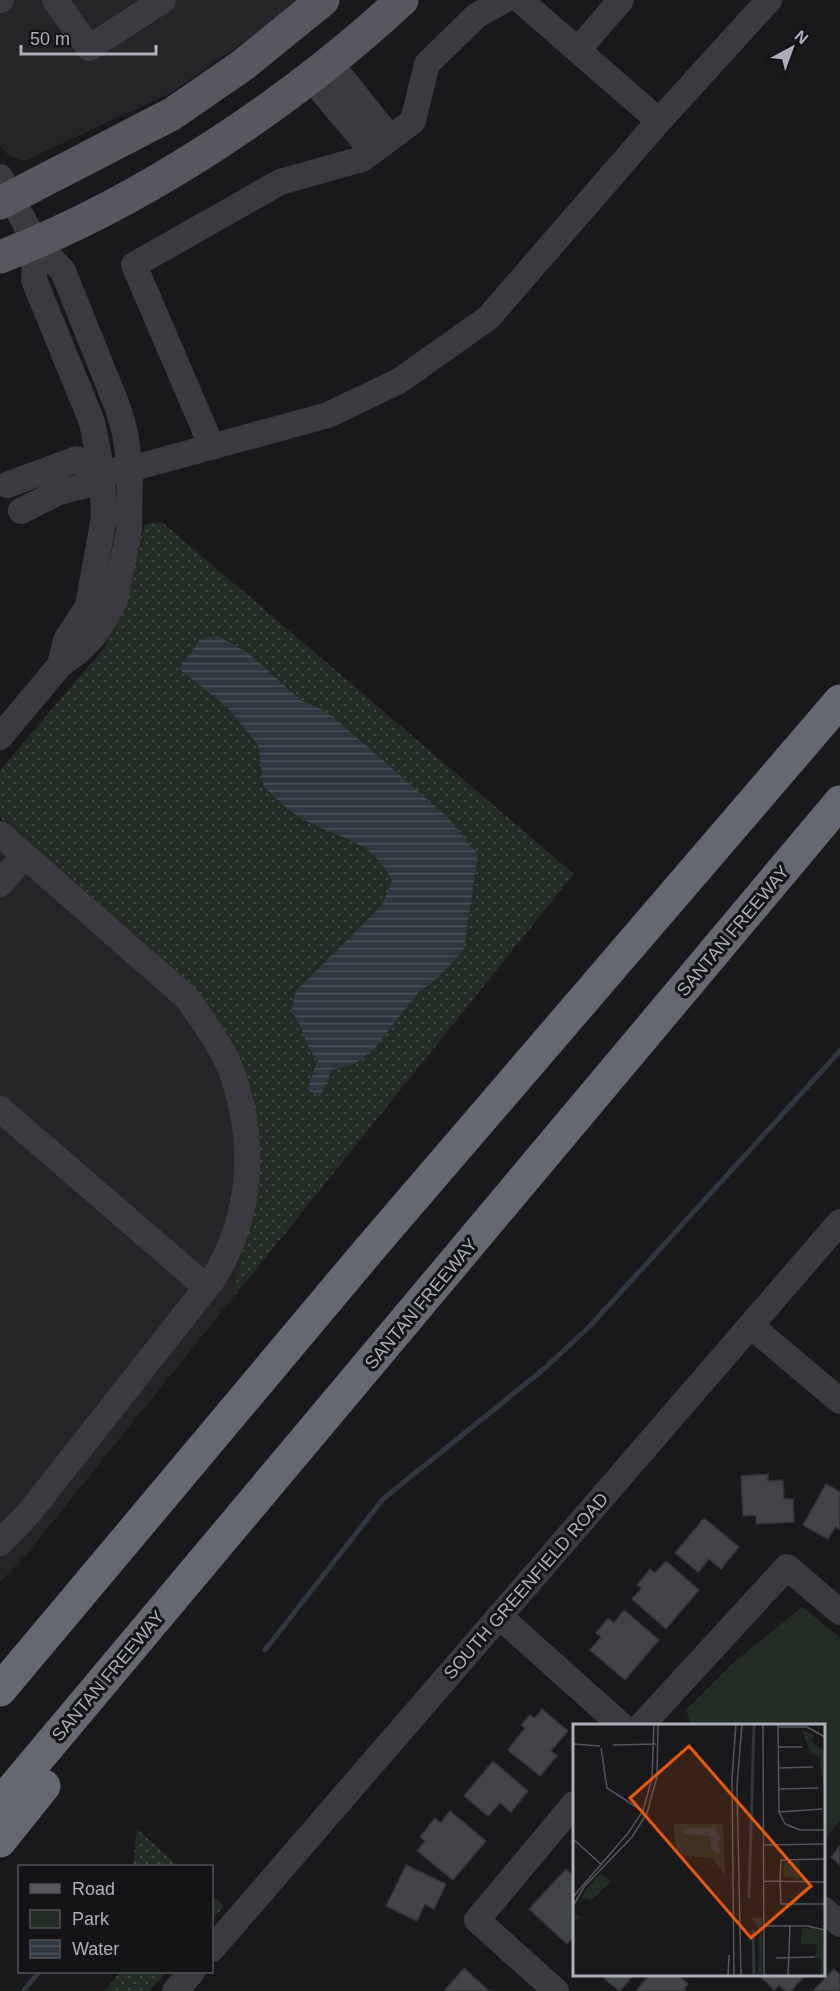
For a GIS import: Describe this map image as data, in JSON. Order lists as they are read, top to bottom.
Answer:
{
  "streets": {
    "highway": ["SANTAN FREEWAY"],
    "street": ["SOUTH GREENFIELD ROAD"]
  },
  "legend": ["Road", "Park", "Water"],
  "scale_bar": "50 m",
  "north": "top right"
}
